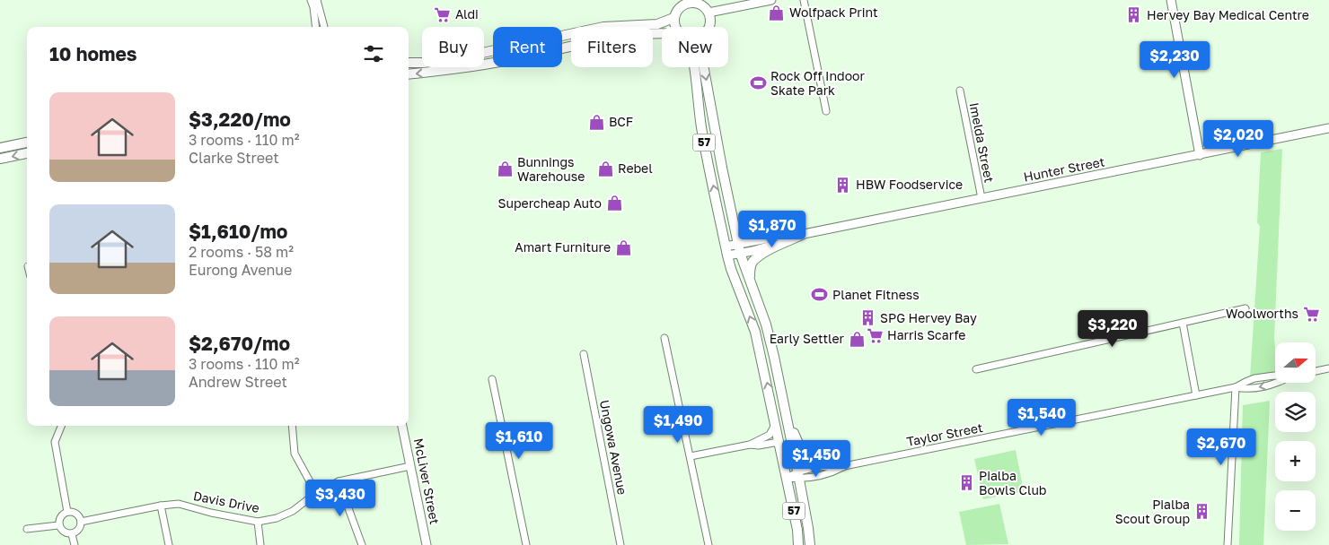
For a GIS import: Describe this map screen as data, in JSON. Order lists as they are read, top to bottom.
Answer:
{
  "streets": {
    "main road": ["57"],
    "street": [
      "Imelda Street",
      "Hunter Street",
      "Taylor Street",
      "Ungowa Avenue",
      "McLiver Street",
      "Davis Drive"
    ]
  },
  "crossings": [
    ["57", "Hunter Street"],
    ["57", "Taylor Street"],
    ["Imelda Street", "Hunter Street"],
    ["McLiver Street", "Davis Drive"]
  ],
  "places": {
    "shop": [
      "Wolfpack Print",
      "BCF",
      "Rebel",
      "Bunnings Warehouse",
      "Supercheap Auto",
      "Amart Furniture",
      "Early Settler"
    ],
    "supermarket": ["Aldi", "Woolworths", "Harris Scarfe"],
    "building": [
      "Hervey Bay Medical Centre",
      "HBW Foodservice",
      "SPG Hervey Bay",
      "Pialba Bowls Club",
      "Pialba Scout Group"
    ],
    "sports": ["Rock Off Indoor Skate Park", "Planet Fitness"]
  },
  "north": "right",
  "page": {
    "chip": [
      "Buy",
      "Rent",
      "Filters",
      "New"
    ],
    "heading": "10 homes",
    "price": [
      "$2,230",
      "$2,020",
      "$1,870",
      "$3,220",
      "$1,540",
      "$1,490",
      "$1,610",
      "$2,670",
      "$1,450",
      "$3,430"
    ],
    "list": [
      {
        "name": "$3,220/mo",
        "note": "3 rooms · 110 m² · Clarke Street"
      },
      {
        "name": "$1,610/mo",
        "note": "2 rooms · 58 m² · Eurong Avenue"
      },
      {
        "name": "$2,670/mo",
        "note": "3 rooms · 110 m² · Andrew Street"
      }
    ],
    "map_buttons": ["+", "−"]
  }
}
